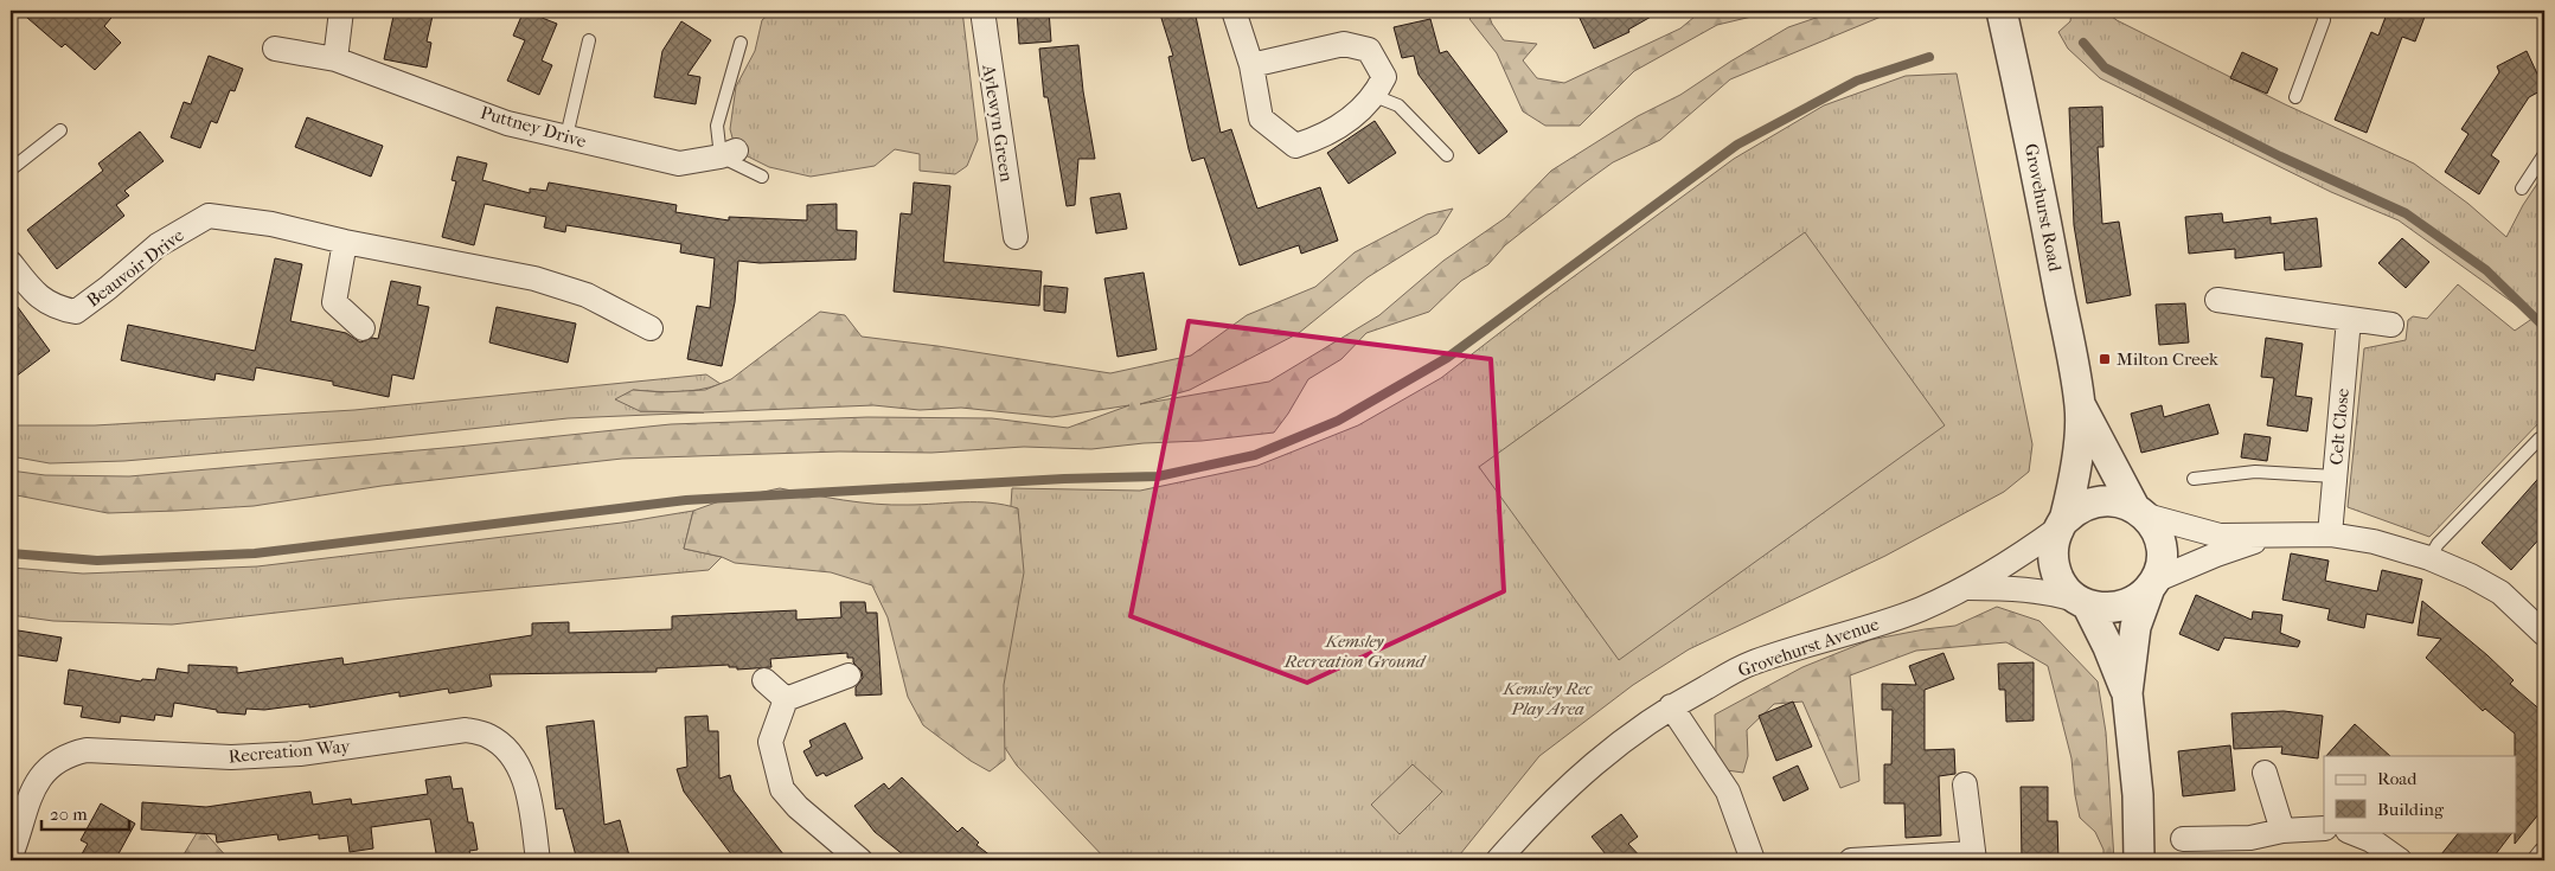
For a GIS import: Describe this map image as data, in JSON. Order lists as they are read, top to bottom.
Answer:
{
  "streets": {
    "street": [
      "Aylewyn Green",
      "Puttney Drive",
      "Grovehurst Road",
      "Beauvoir Drive",
      "Celt Close",
      "Grovehurst Avenue",
      "Recreation Way"
    ]
  },
  "crossings": [
    ["Grovehurst Road", "Grovehurst Avenue"]
  ],
  "parks": ["Kemsley Recreation Ground", "Kemsley Rec Play Area"],
  "places": {
    "transit": ["Milton Creek"]
  },
  "legend": ["Road", "Building"],
  "scale_bar": "20 m"
}
